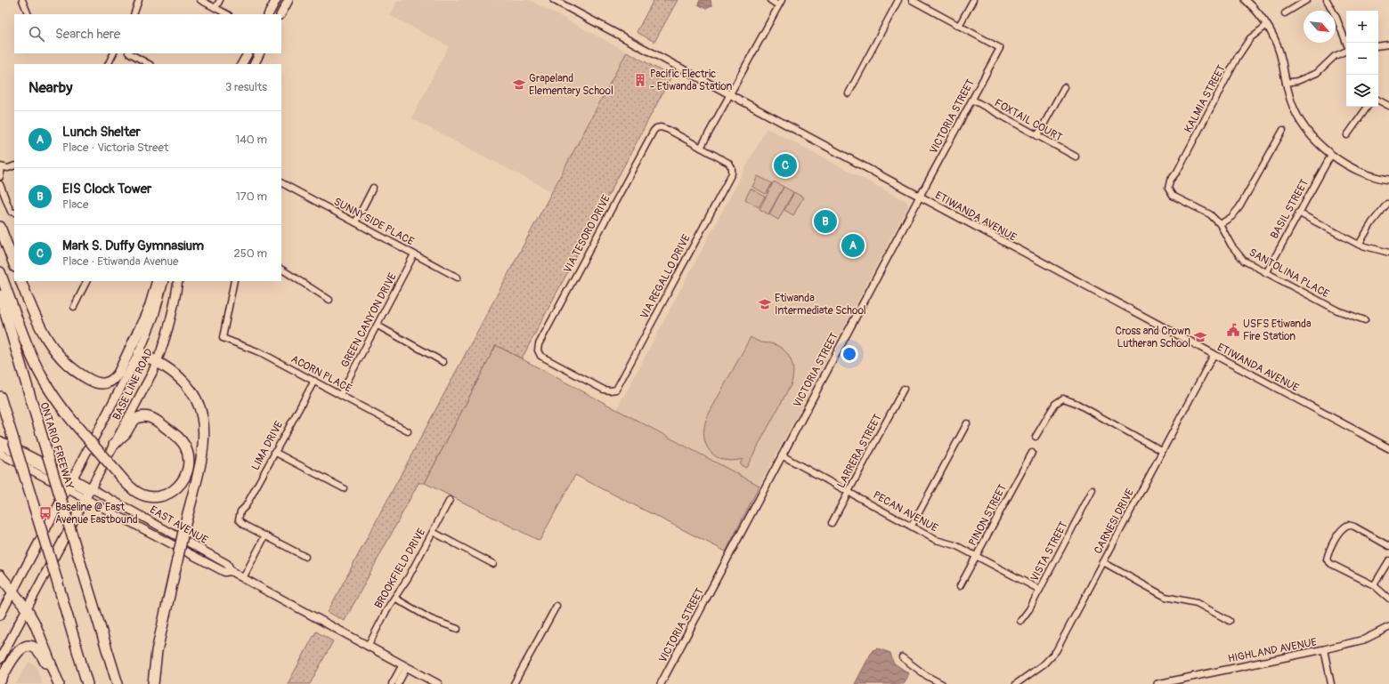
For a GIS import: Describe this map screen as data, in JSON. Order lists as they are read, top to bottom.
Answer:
{
  "streets": {
    "highway": ["ONTARIO FREEWAY"],
    "main road": ["BASE LINE ROAD", "EAST AVENUE"],
    "street": [
      "KALMIA STREET",
      "VICTORIA STREET",
      "FOXTAIL COURT",
      "BASIL STREET",
      "ETIWANDA AVENUE",
      "SUNNYSIDE PLACE",
      "VIA TESORO DRIVE",
      "SANTOLINA PLACE",
      "VIA REGALLO DRIVE",
      "GREEN CANYON DRIVE",
      "ACORN PLACE",
      "LIMA DRIVE",
      "LARRERA STREET",
      "PECAN AVENUE",
      "PINON STREET",
      "CARNESI DRIVE",
      "VISTA STREET",
      "BROOKFIELD DRIVE",
      "HIGHLAND AVENUE"
    ]
  },
  "crossings": [
    ["KALMIA STREET", "SANTOLINA PLACE"],
    ["VICTORIA STREET", "FOXTAIL COURT"],
    ["VICTORIA STREET", "ETIWANDA AVENUE"],
    ["VICTORIA STREET", "PECAN AVENUE"],
    ["BASIL STREET", "SANTOLINA PLACE"],
    ["ETIWANDA AVENUE", "CARNESI DRIVE"],
    ["SUNNYSIDE PLACE", "GREEN CANYON DRIVE"],
    ["VIA TESORO DRIVE", "VIA REGALLO DRIVE"],
    ["GREEN CANYON DRIVE", "ACORN PLACE"],
    ["ACORN PLACE", "LIMA DRIVE"],
    ["BASE LINE ROAD", "EAST AVENUE"],
    ["LARRERA STREET", "PECAN AVENUE"],
    ["PECAN AVENUE", "PINON STREET"],
    ["PECAN AVENUE", "VISTA STREET"],
    ["EAST AVENUE", "BROOKFIELD DRIVE"]
  ],
  "places": {
    "building": ["Pacific Electric - Etiwanda Station"],
    "school or university": ["Grapeland Elementary School", "Etiwanda Intermediate School", "Cross and Crown Lutheran School"],
    "public building": ["USFS Etiwanda Fire Station"],
    "bus stop": ["Baseline @ East Avenue Eastbound"]
  },
  "north": "bottom right",
  "page": {
    "map_buttons": ["+", "−"],
    "search": "Search here",
    "heading": ["Nearby", "3 results"],
    "list": [
      {
        "mark": "A",
        "name": "Lunch Shelter",
        "note": "Place · Victoria Street",
        "value": "140 m"
      },
      {
        "mark": "B",
        "name": "EIS Clock Tower",
        "note": "Place",
        "value": "170 m"
      },
      {
        "mark": "C",
        "name": "Mark S. Duffy Gymnasium",
        "note": "Place · Etiwanda Avenue",
        "value": "250 m"
      }
    ],
    "pins": ["C", "B", "A"]
  }
}
